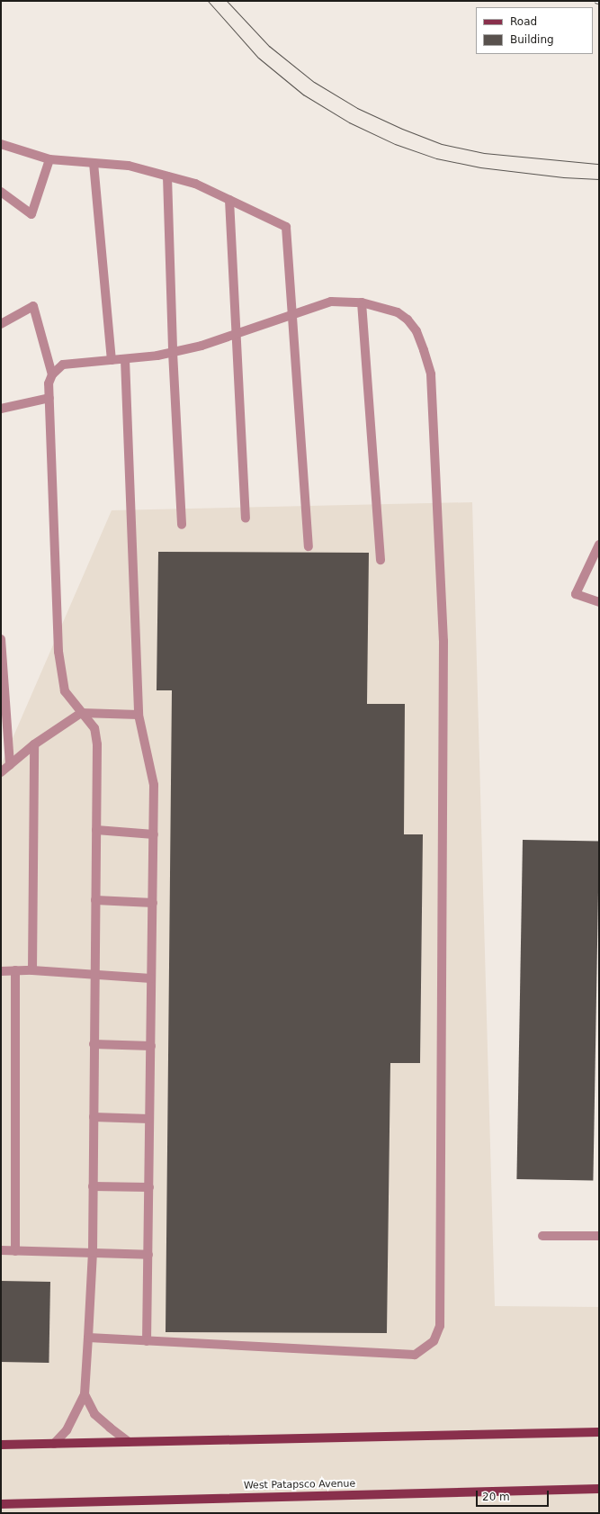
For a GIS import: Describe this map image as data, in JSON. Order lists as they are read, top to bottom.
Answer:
{
  "streets": {
    "main road": ["West Patapsco Avenue"]
  },
  "legend": ["Road", "Building"],
  "scale_bar": "20 m"
}
